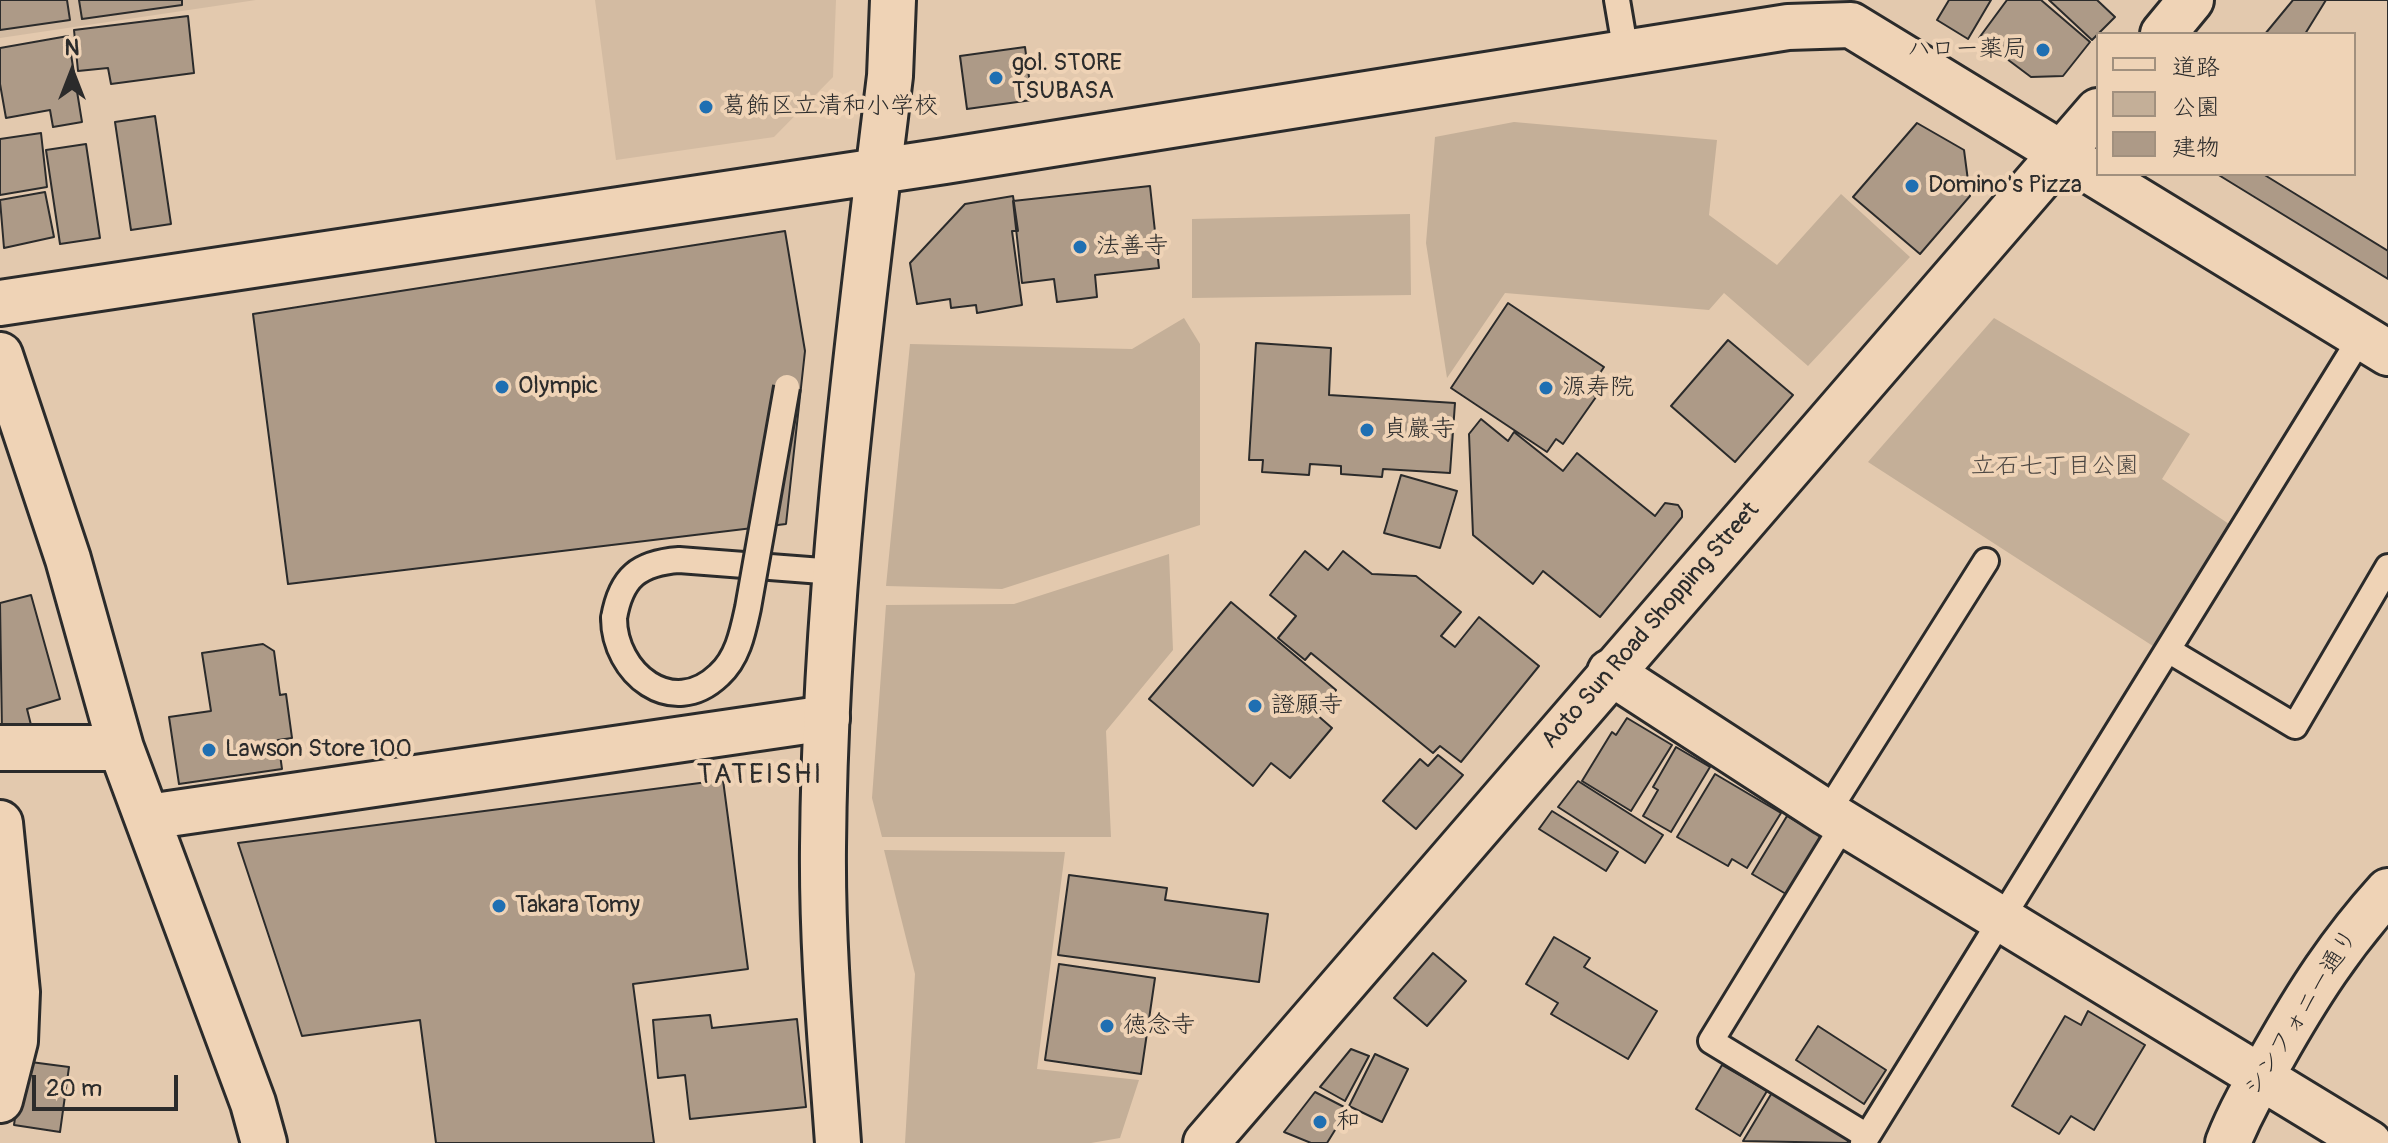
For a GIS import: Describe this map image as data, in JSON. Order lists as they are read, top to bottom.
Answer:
{
  "streets": {
    "street": ["Aoto Sun Road Shopping Street", "シンフォニー通り"]
  },
  "districts": ["TATEISHI"],
  "parks": ["立石七丁目公園"],
  "places": [
    "ハロー薬局",
    "gol. STORE TSUBASA",
    "葛飾区立清和小学校",
    "Domino's Pizza",
    "法善寺",
    "Olympic",
    "源寿院",
    "貞巖寺",
    "證願寺",
    "Lawson Store 100",
    "Takara Tomy",
    "徳念寺",
    "和"
  ],
  "legend": ["道路", "公園", "建物"],
  "scale_bar": "20 m",
  "north": "top"
}
